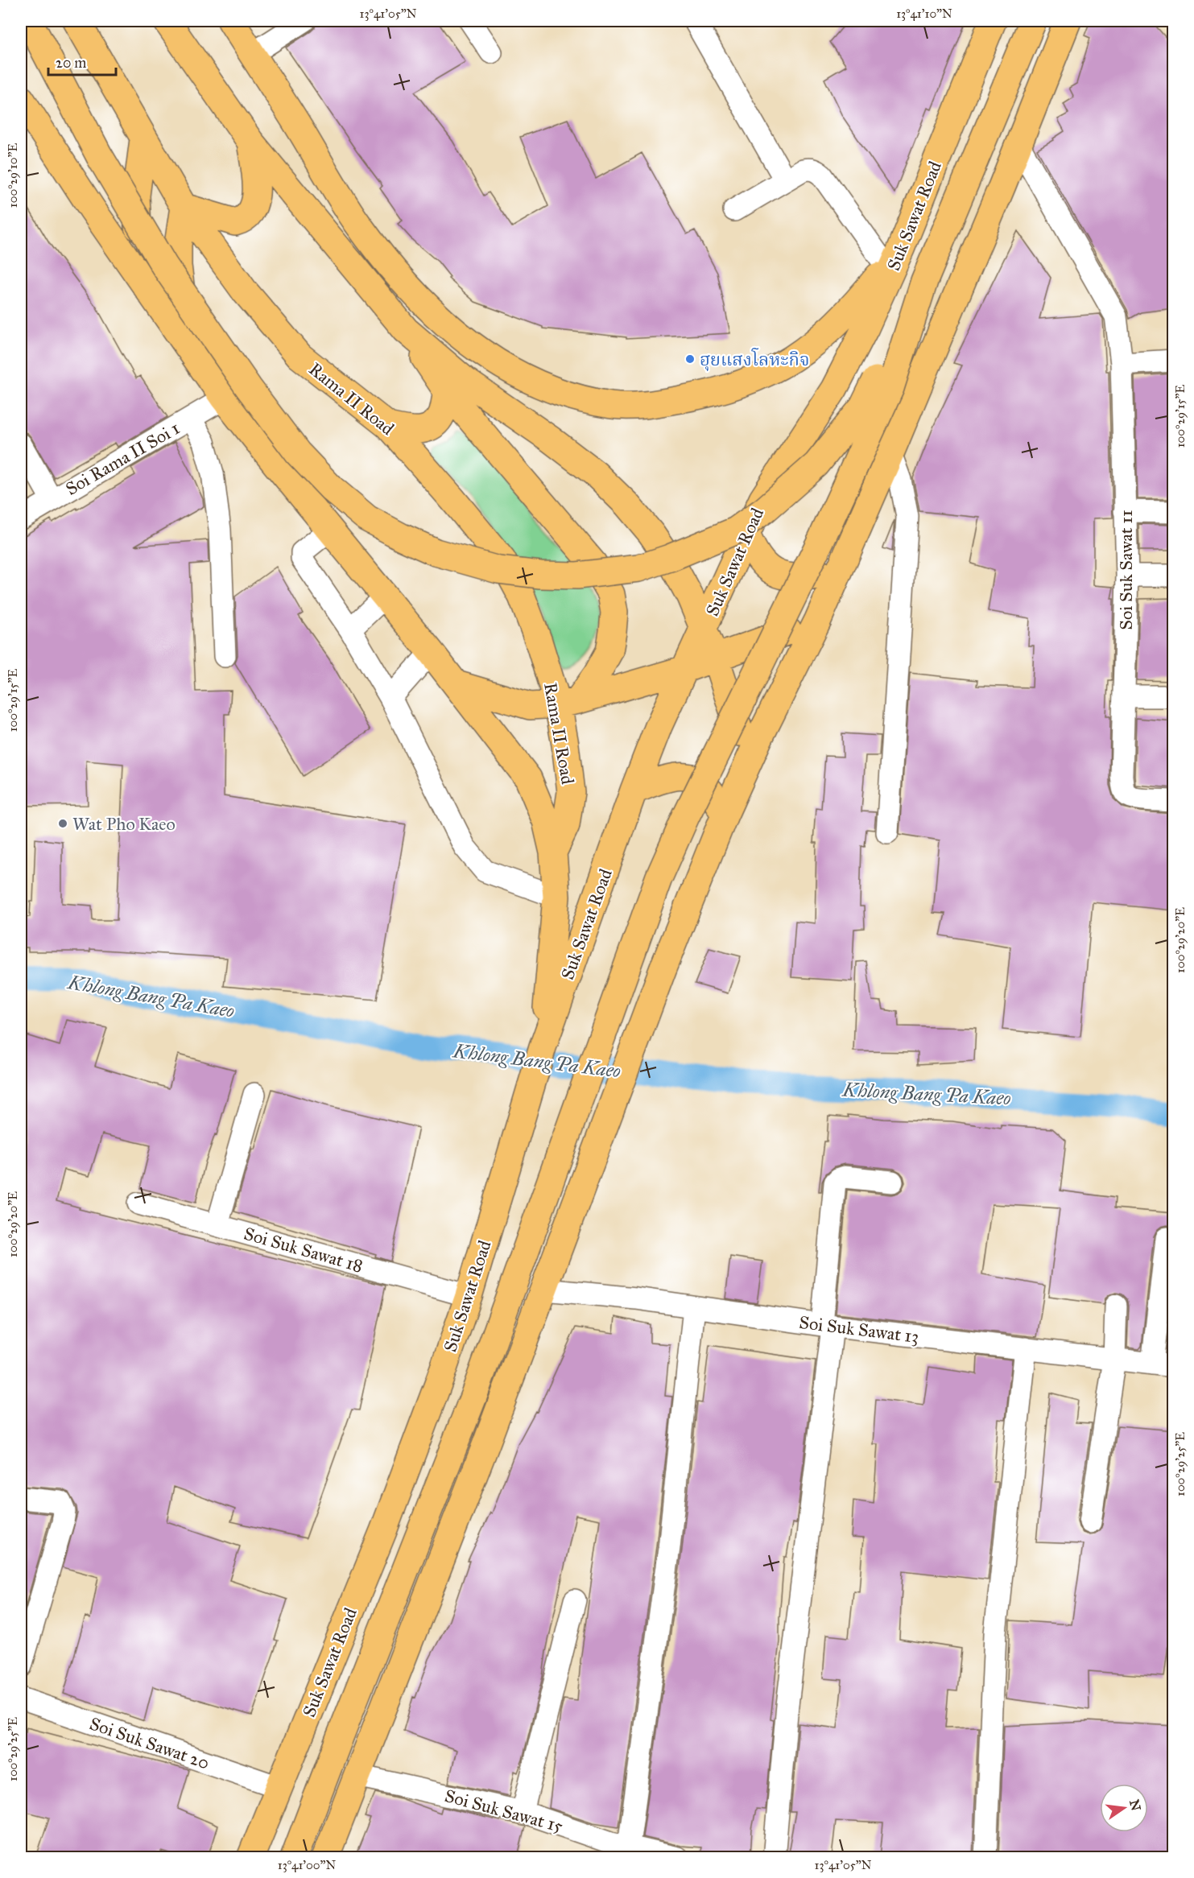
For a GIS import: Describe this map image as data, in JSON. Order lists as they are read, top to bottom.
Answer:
{
  "streets": {
    "main road": ["Suk Sawat Road", "Rama II Road"],
    "street": [
      "Soi Rama II Soi 1",
      "Soi Suk Sawat 11",
      "Soi Suk Sawat 18",
      "Soi Suk Sawat 13",
      "Soi Suk Sawat 20",
      "Soi Suk Sawat 15"
    ]
  },
  "crossings": [
    ["Suk Sawat Road", "Rama II Road"],
    ["Suk Sawat Road", "Soi Suk Sawat 18"],
    ["Suk Sawat Road", "Soi Suk Sawat 20"],
    ["Rama II Road", "Soi Rama II Soi 1"]
  ],
  "water": ["Khlong Bang Pa Kaeo"],
  "places": ["ฮุยแสงโลหะกิจ", "Wat Pho Kaeo"],
  "scale_bar": "20 m",
  "north": "right",
  "coordinates": [
    "13°41'05\"N",
    "13°41'10\"N",
    "100°29'10\"E",
    "100°29'15\"E",
    "100°29'20\"E",
    "100°29'25\"E",
    "13°41'00\"N"
  ]
}
